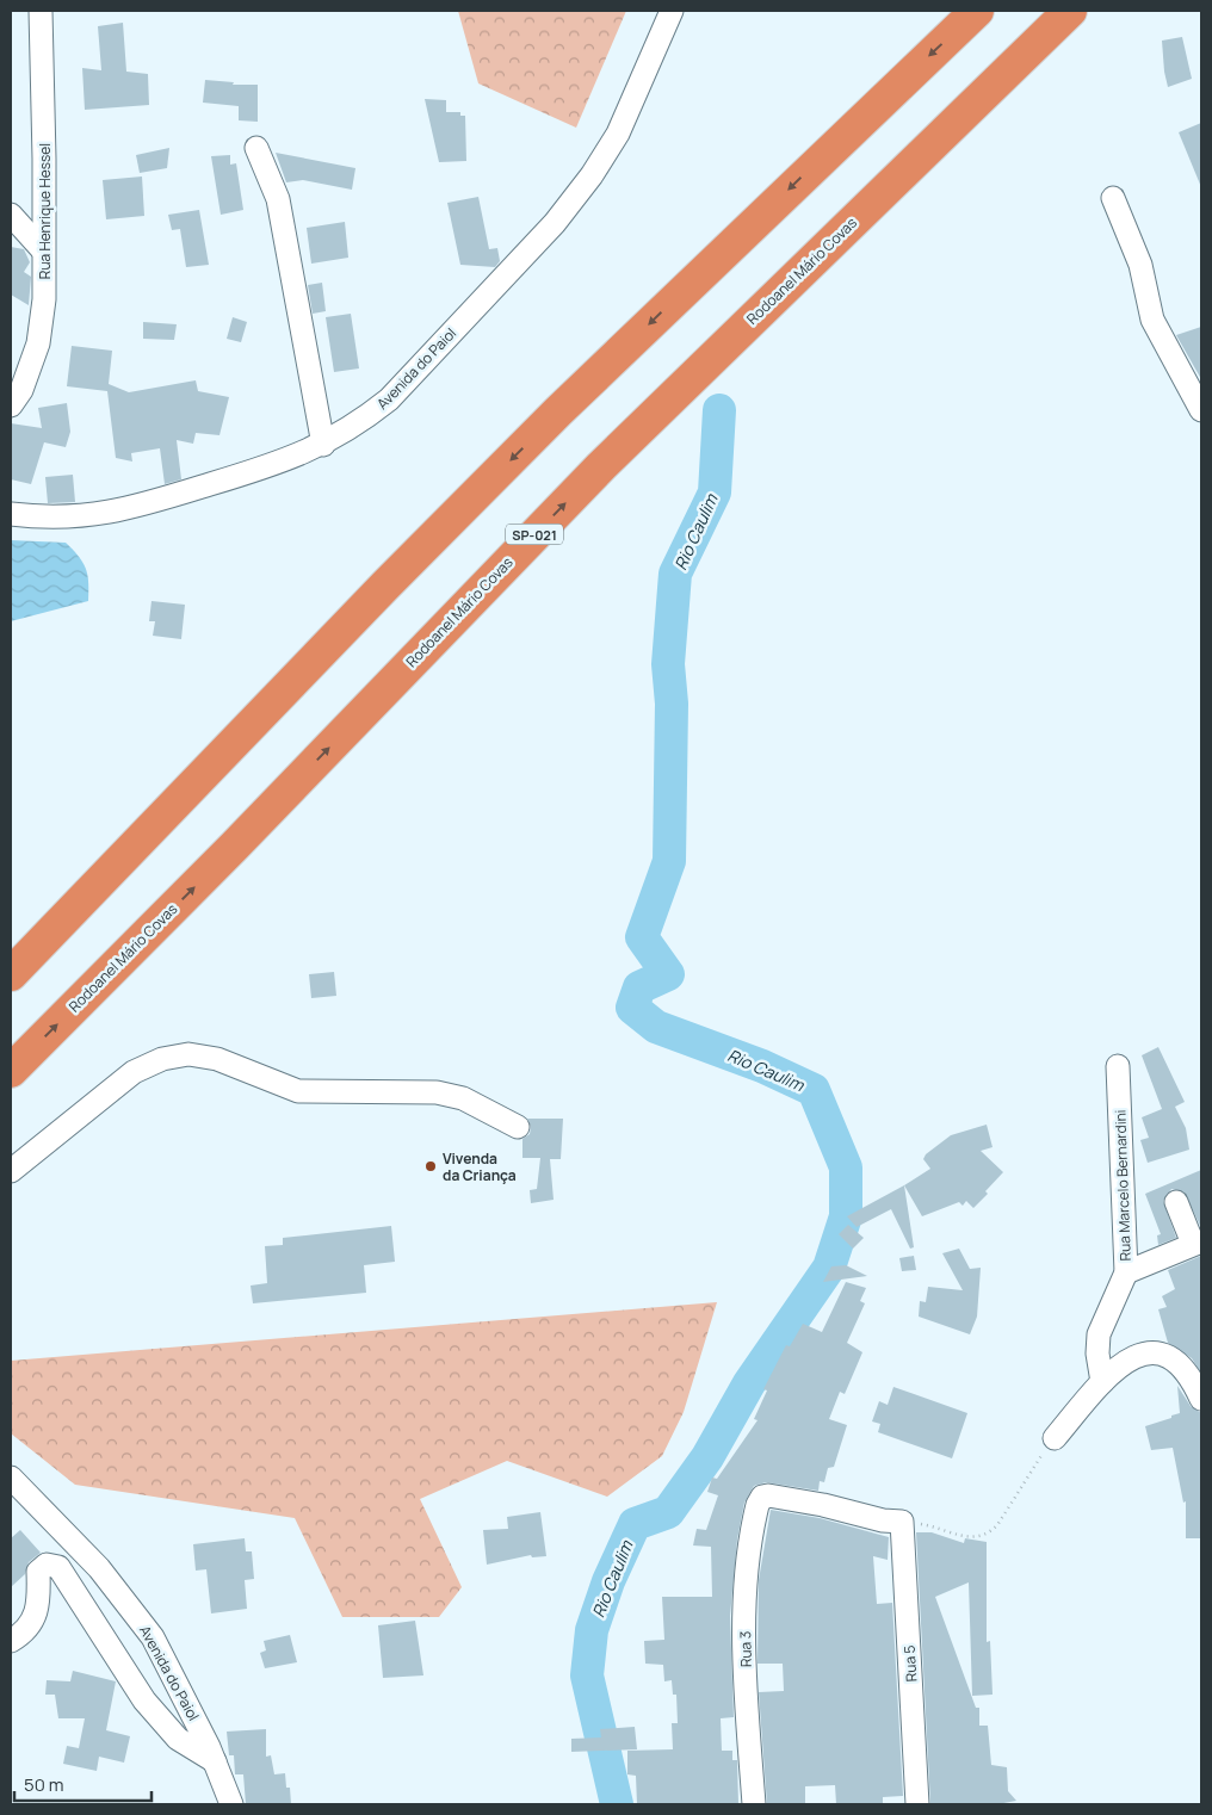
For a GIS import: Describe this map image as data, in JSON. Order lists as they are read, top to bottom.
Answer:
{
  "streets": {
    "highway": ["Rodoanel Mário Covas", "SP-021"],
    "street": [
      "Rua Henrique Hessel",
      "Avenida do Paiol",
      "Rua Marcelo Bernardini",
      "Rua 3",
      "Rua 5"
    ]
  },
  "crossings": [
    ["Rua 3", "Rua 5"]
  ],
  "water": ["Rio Caulim"],
  "places": ["Vivenda da Criança"],
  "scale_bar": "50 m"
}
